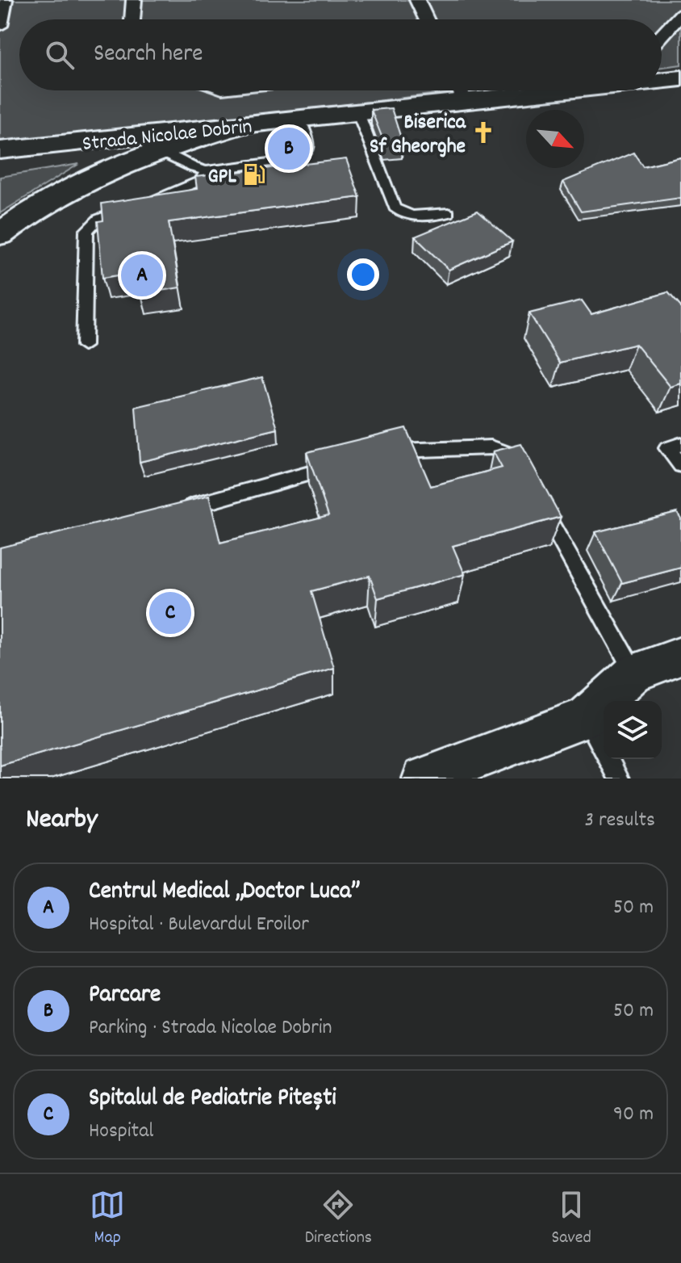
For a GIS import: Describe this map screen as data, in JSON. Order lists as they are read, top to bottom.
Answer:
{
  "streets": {
    "main road": ["Strada Nicolae Dobrin"]
  },
  "places": {
    "church": ["Biserica Sf Gheorghe"],
    "fuel station": ["GPL"]
  },
  "north": "bottom right",
  "page": {
    "search": "Search here",
    "pins": ["B", "A", "C"],
    "heading": ["Nearby", "3 results"],
    "list": [
      {
        "mark": "A",
        "name": "Centrul Medical „Doctor Luca”",
        "note": "Hospital · Bulevardul Eroilor",
        "value": "50 m"
      },
      {
        "mark": "B",
        "name": "Parcare",
        "note": "Parking · Strada Nicolae Dobrin",
        "value": "50 m"
      },
      {
        "mark": "C",
        "name": "Spitalul de Pediatrie Pitești",
        "note": "Hospital",
        "value": "90 m"
      }
    ],
    "nav": ["Map", "Directions", "Saved"]
  }
}
